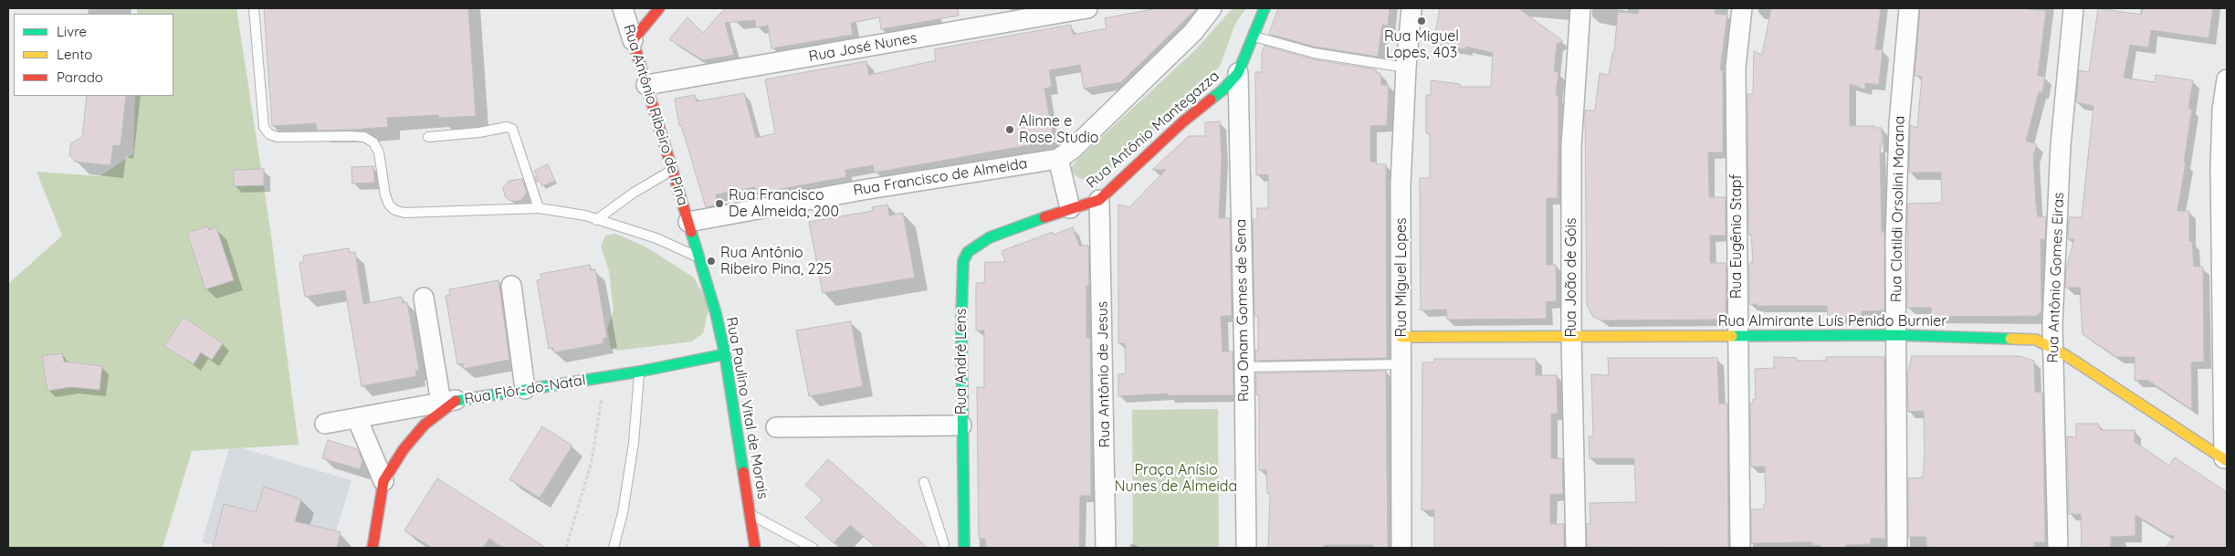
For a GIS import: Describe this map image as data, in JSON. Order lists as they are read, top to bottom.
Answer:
{
  "streets": {
    "street": [
      "Rua José Nunes",
      "Rua Antônio Ribeiro de Pina",
      "Rua Antônio Mantegazza",
      "Rua Francisco de Almeida",
      "Rua Clotildi Orsolini Morana",
      "Rua Eugênio Stapf",
      "Rua Miguel Lopes",
      "Rua João de Góis",
      "Rua Antônio Gomes Eiras",
      "Rua Onam Gomes de Sena",
      "Rua Almirante Luís Penido Burnier",
      "Rua André Lens",
      "Rua Antônio de Jesus",
      "Rua Flôr-do-Natal",
      "Rua Paulino Vital de Morais"
    ]
  },
  "crossings": [
    ["Rua José Nunes", "Rua Antônio Ribeiro de Pina"],
    ["Rua Antônio Ribeiro de Pina", "Rua Francisco de Almeida"],
    ["Rua Antônio Ribeiro de Pina", "Rua Paulino Vital de Morais"],
    ["Rua Antônio Mantegazza", "Rua Onam Gomes de Sena"],
    ["Rua Antônio Mantegazza", "Rua André Lens"],
    ["Rua Antônio Mantegazza", "Rua Antônio de Jesus"],
    ["Rua Francisco de Almeida", "Rua Paulino Vital de Morais"],
    ["Rua Clotildi Orsolini Morana", "Rua Almirante Luís Penido Burnier"],
    ["Rua Eugênio Stapf", "Rua Almirante Luís Penido Burnier"],
    ["Rua Miguel Lopes", "Rua Almirante Luís Penido Burnier"],
    ["Rua João de Góis", "Rua Almirante Luís Penido Burnier"],
    ["Rua Antônio Gomes Eiras", "Rua Almirante Luís Penido Burnier"],
    ["Rua Flôr-do-Natal", "Rua Paulino Vital de Morais"]
  ],
  "parks": ["Praça Anísio Nunes de Almeida"],
  "places": [
    "Rua Miguel Lopes, 403",
    "Alinne e Rose Studio",
    "Rua Francisco De Almeida, 200",
    "Rua Antônio Ribeiro Pina, 225"
  ],
  "legend": ["Livre", "Lento", "Parado"]
}
